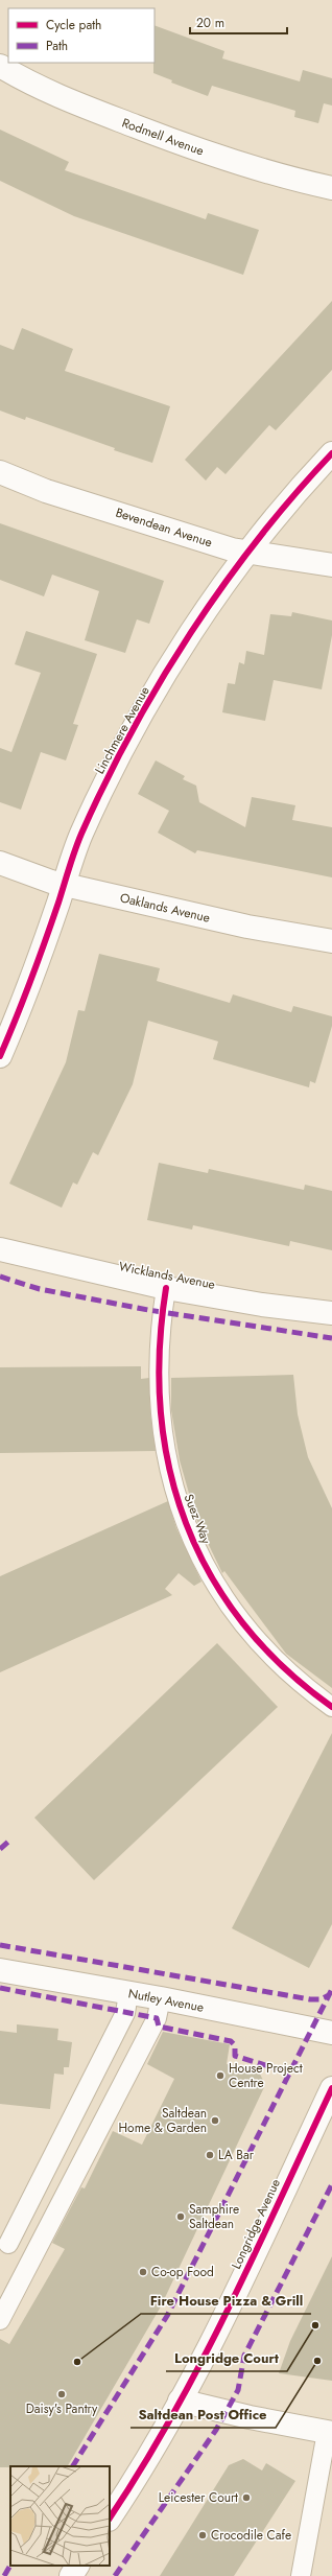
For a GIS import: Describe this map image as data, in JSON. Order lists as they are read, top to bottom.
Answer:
{
  "streets": {
    "street": [
      "Rodmell Avenue",
      "Bevendean Avenue",
      "Linchmere Avenue",
      "Oaklands Avenue",
      "Wicklands Avenue",
      "Nutley Avenue",
      "Longridge Avenue"
    ],
    "lane": ["Suez Way"]
  },
  "crossings": [
    ["Bevendean Avenue", "Linchmere Avenue"],
    ["Linchmere Avenue", "Oaklands Avenue"],
    ["Wicklands Avenue", "Suez Way"]
  ],
  "places": [
    "House Project Centre",
    "Saltdean Home & Garden",
    "LA Bar",
    "Samphire Saltdean",
    "Co-op Food",
    "Longridge Court",
    "Saltdean Post Office",
    "Fire House Pizza & Grill",
    "Daisy's Pantry",
    "Leicester Court",
    "Crocodile Cafe"
  ],
  "legend": ["Cycle path", "Path"],
  "scale_bar": "20 m"
}
